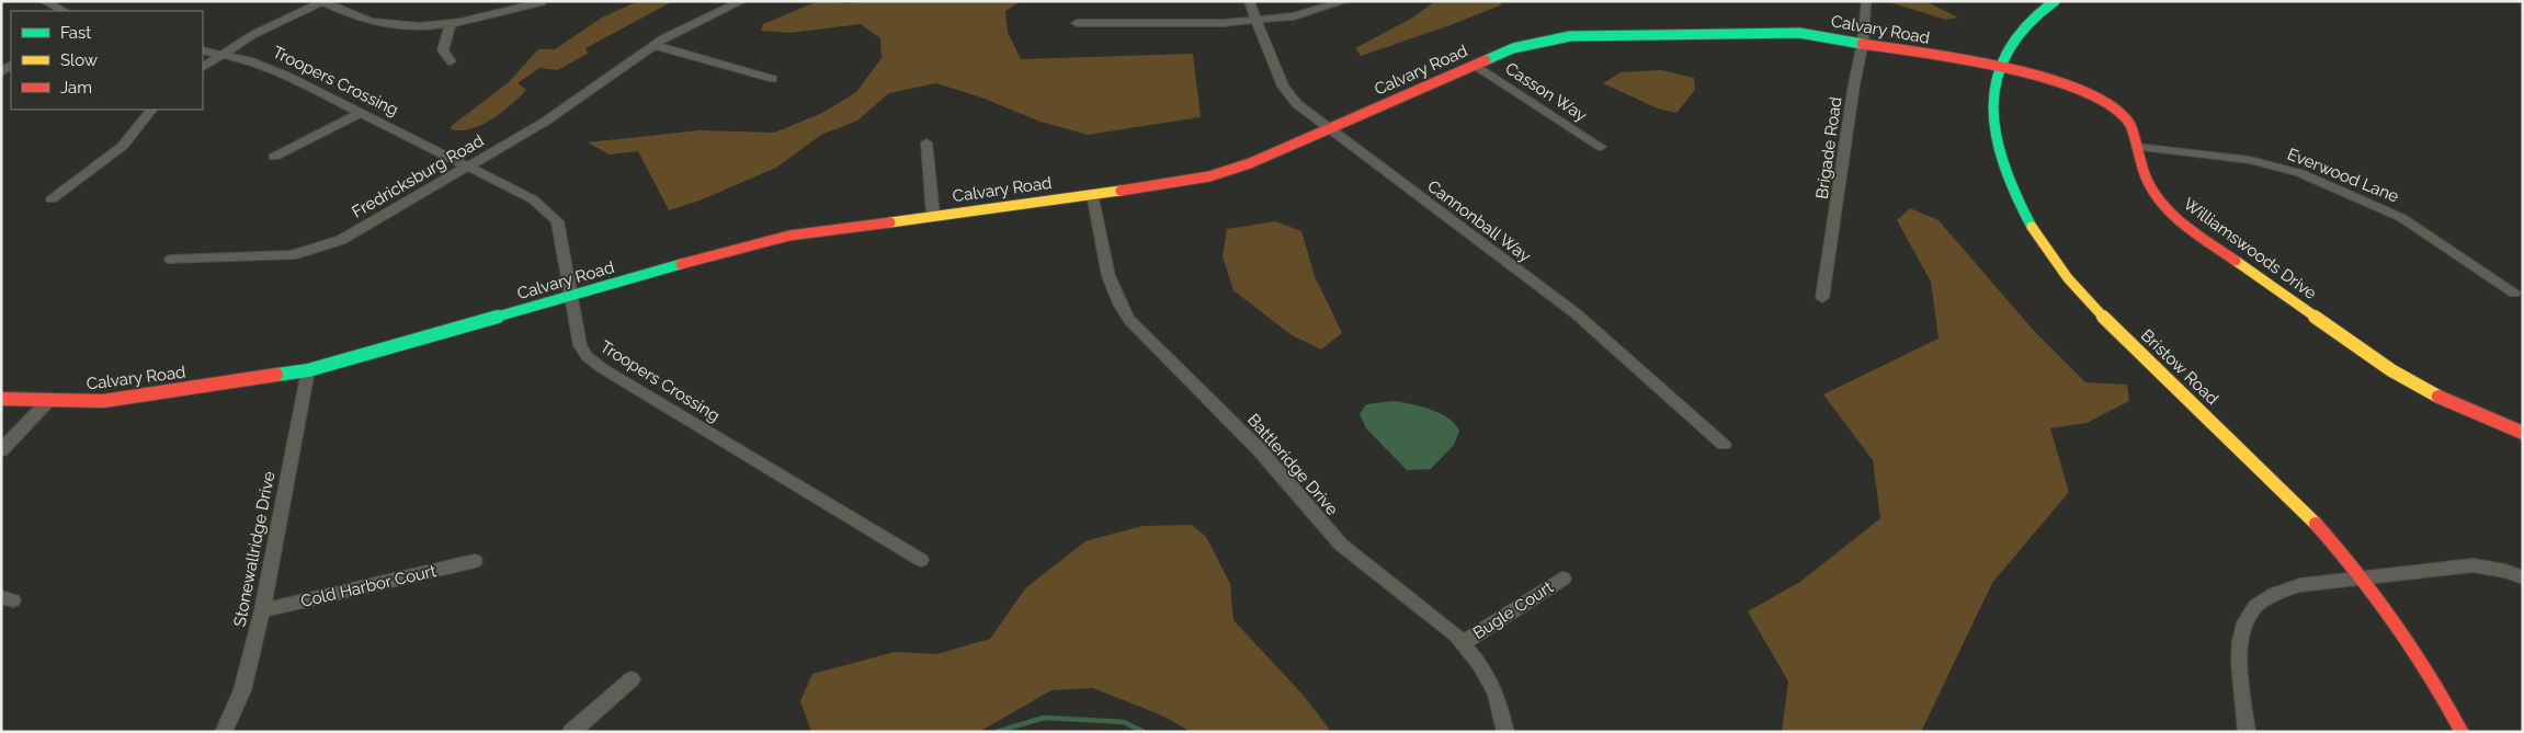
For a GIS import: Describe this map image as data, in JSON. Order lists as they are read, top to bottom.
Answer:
{
  "streets": {
    "street": [
      "Calvary Road",
      "Troopers Crossing",
      "Casson Way",
      "Brigade Road",
      "Everwood Lane",
      "Fredricksburg Road",
      "Cannonball Way",
      "Williamswoods Drive",
      "Bristow Road",
      "Battleridge Drive",
      "Stonewallridge Drive",
      "Cold Harbor Court",
      "Bugle Court"
    ]
  },
  "crossings": [
    ["Calvary Road", "Troopers Crossing"],
    ["Calvary Road", "Casson Way"],
    ["Calvary Road", "Brigade Road"],
    ["Calvary Road", "Cannonball Way"],
    ["Calvary Road", "Williamswoods Drive"],
    ["Calvary Road", "Bristow Road"],
    ["Calvary Road", "Battleridge Drive"],
    ["Calvary Road", "Stonewallridge Drive"],
    ["Troopers Crossing", "Fredricksburg Road"],
    ["Everwood Lane", "Williamswoods Drive"],
    ["Williamswoods Drive", "Bristow Road"],
    ["Battleridge Drive", "Bugle Court"],
    ["Stonewallridge Drive", "Cold Harbor Court"]
  ],
  "legend": ["Fast", "Slow", "Jam"]
}
